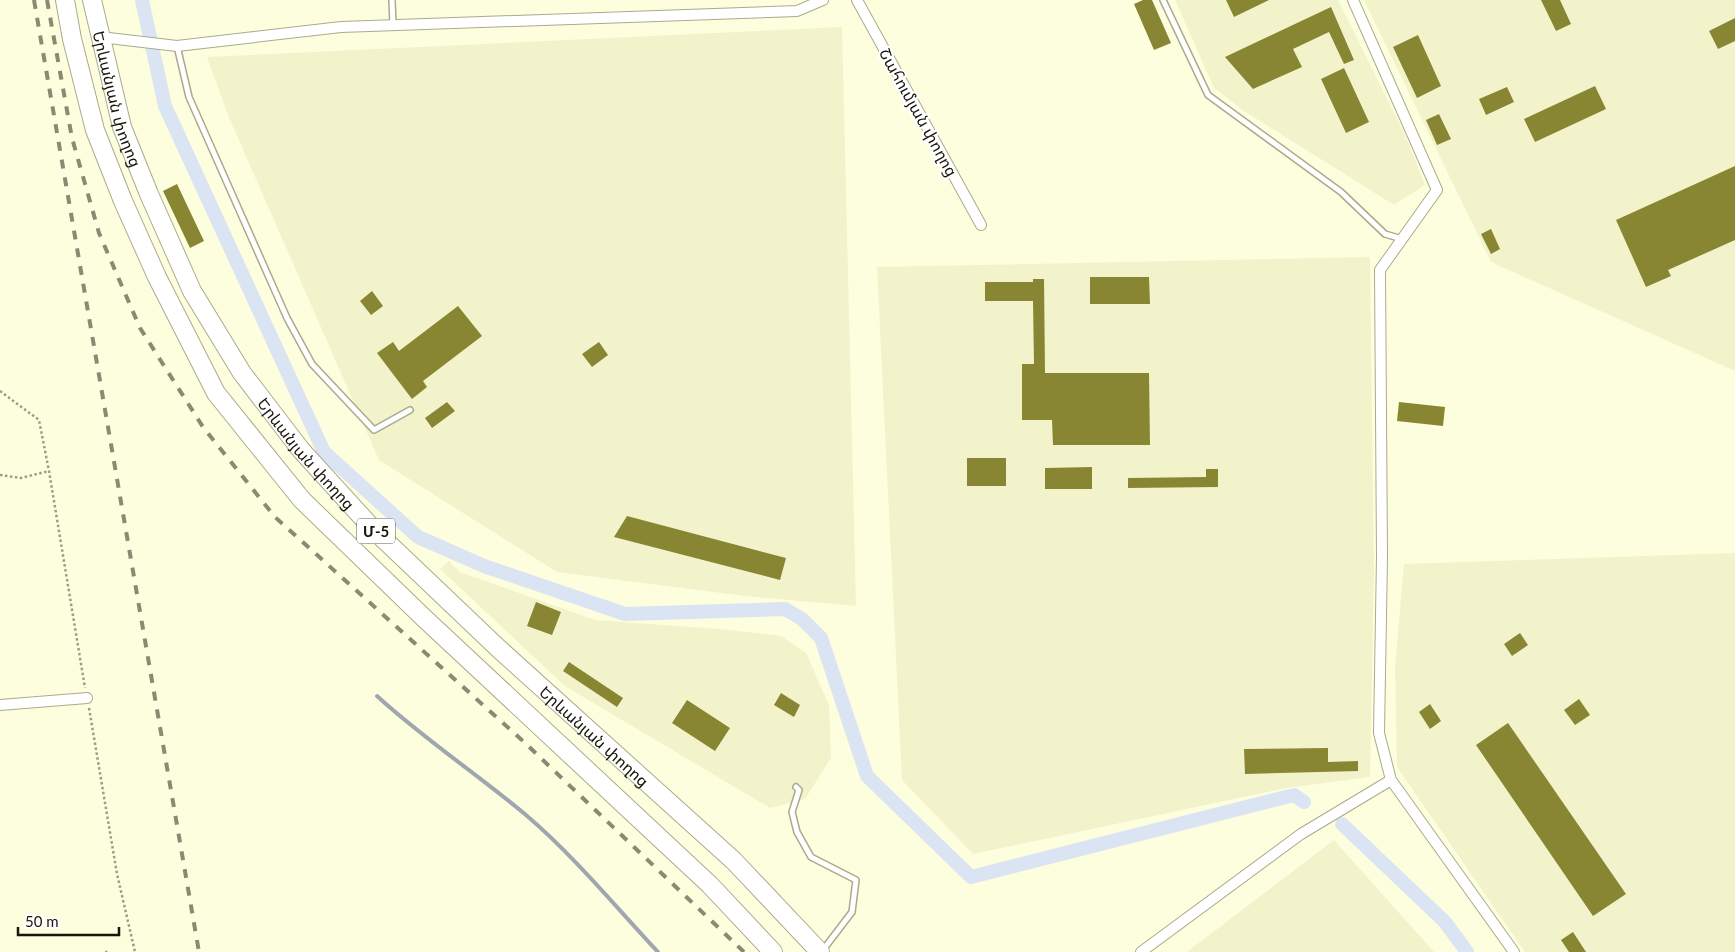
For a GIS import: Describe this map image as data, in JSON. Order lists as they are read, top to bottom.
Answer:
{
  "streets": {
    "highway": ["Երևանյան փողոց", "Մ-5"],
    "street": ["Շահումյան փողոց"]
  },
  "scale_bar": "50 m"
}
